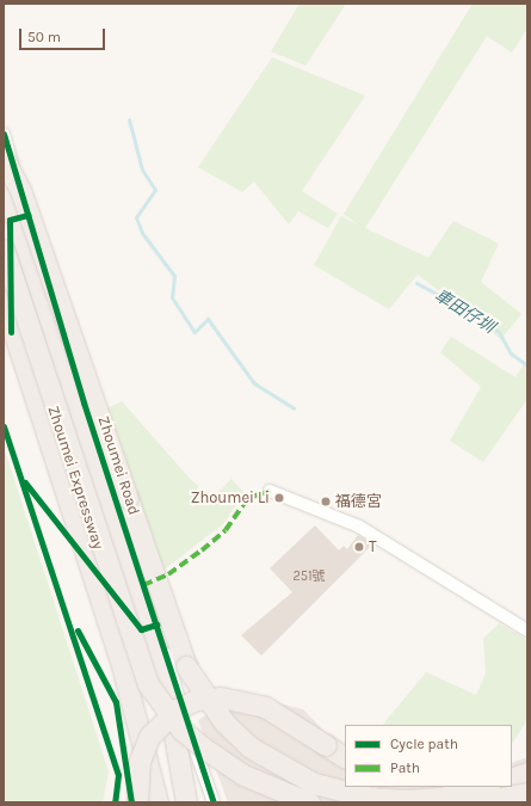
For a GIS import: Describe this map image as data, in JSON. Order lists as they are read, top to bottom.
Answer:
{
  "streets": {
    "highway": ["Zhoumei Expressway"],
    "street": ["Zhoumei Road"]
  },
  "water": ["車田仔圳"],
  "places": ["Zhoumei Li", "福德宮", "T"],
  "house_numbers": ["251號"],
  "legend": ["Cycle path", "Path"],
  "scale_bar": "50 m"
}
